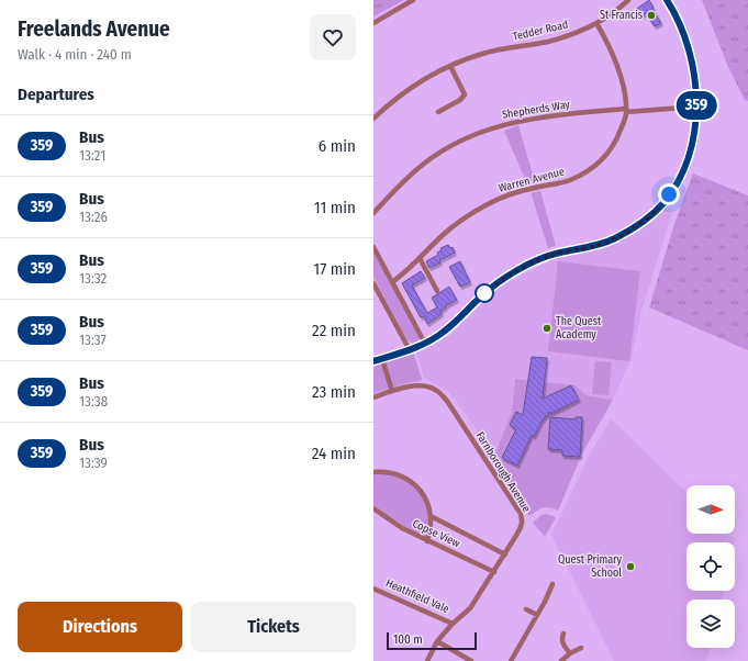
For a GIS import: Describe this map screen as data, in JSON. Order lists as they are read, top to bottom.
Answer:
{
  "streets": {
    "street": [
      "Tedder Road",
      "Shepherds Way",
      "Warren Avenue",
      "Farnborough Avenue",
      "Copse View",
      "Heathfield Vale"
    ]
  },
  "crossings": [
    ["Tedder Road", "Warren Avenue"],
    ["Shepherds Way", "Warren Avenue"],
    ["Farnborough Avenue", "Copse View"],
    ["Farnborough Avenue", "Heathfield Vale"]
  ],
  "places": ["St Francis", "The Quest Academy", "Quest Primary School"],
  "lines": ["bus line 359"],
  "scale_bar": "100 m",
  "north": "right",
  "page": {
    "heading": [
      ["Freelands Avenue", "Walk · 4 min · 240 m"],
      "Departures"
    ],
    "on_map": "359",
    "list": [
      {
        "mark": "359",
        "name": "Bus",
        "note": "13:21",
        "value": "6 min"
      },
      {
        "mark": "359",
        "name": "Bus",
        "note": "13:26",
        "value": "11 min"
      },
      {
        "mark": "359",
        "name": "Bus",
        "note": "13:32",
        "value": "17 min"
      },
      {
        "mark": "359",
        "name": "Bus",
        "note": "13:37",
        "value": "22 min"
      },
      {
        "mark": "359",
        "name": "Bus",
        "note": "13:38",
        "value": "23 min"
      },
      {
        "mark": "359",
        "name": "Bus",
        "note": "13:39",
        "value": "24 min"
      }
    ],
    "buttons": ["Directions", "Tickets"],
    "scale": "100 m"
  }
}
